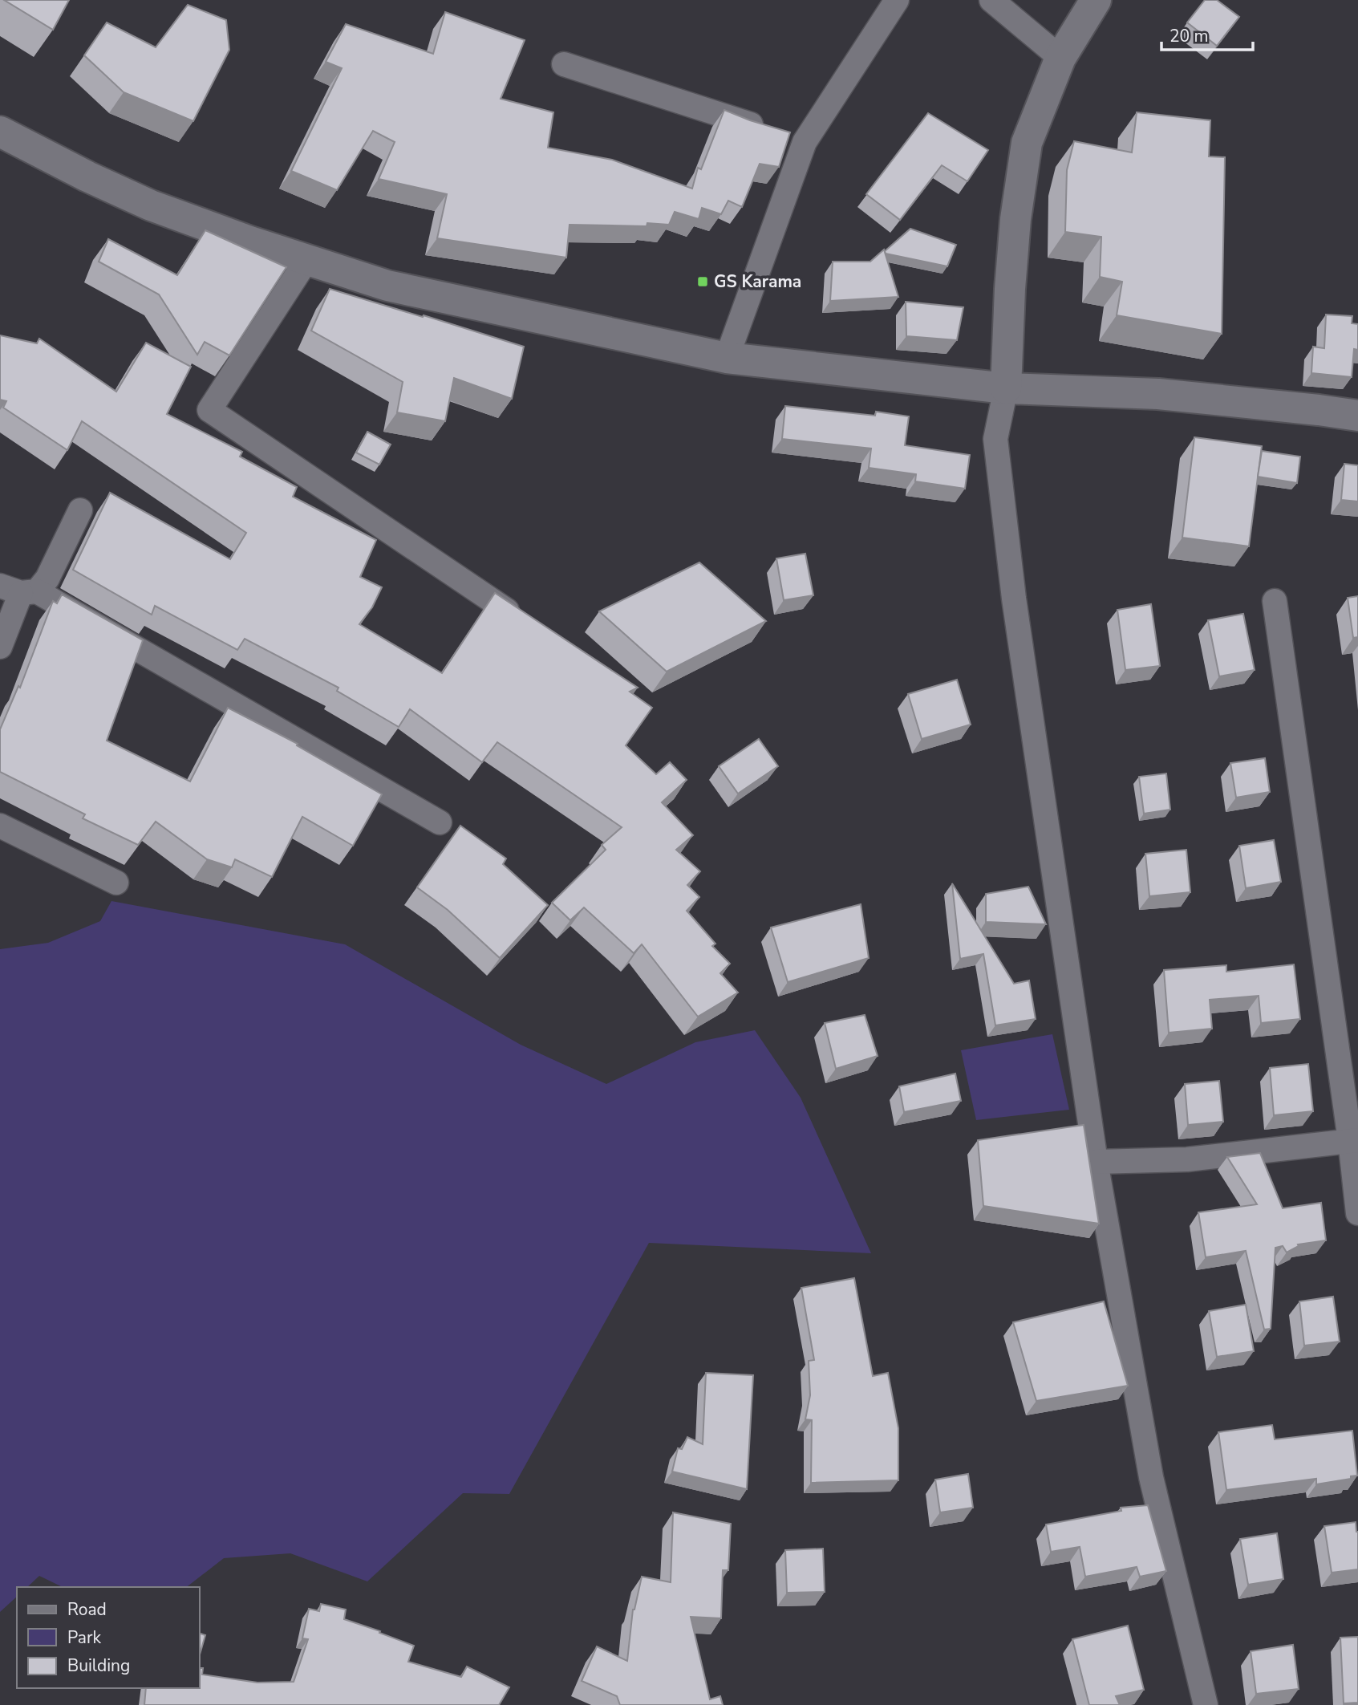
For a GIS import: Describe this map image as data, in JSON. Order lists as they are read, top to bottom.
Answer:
{
  "places": {
    "transit": ["GS Karama"]
  },
  "legend": ["Road", "Park", "Building"],
  "scale_bar": "20 m"
}
